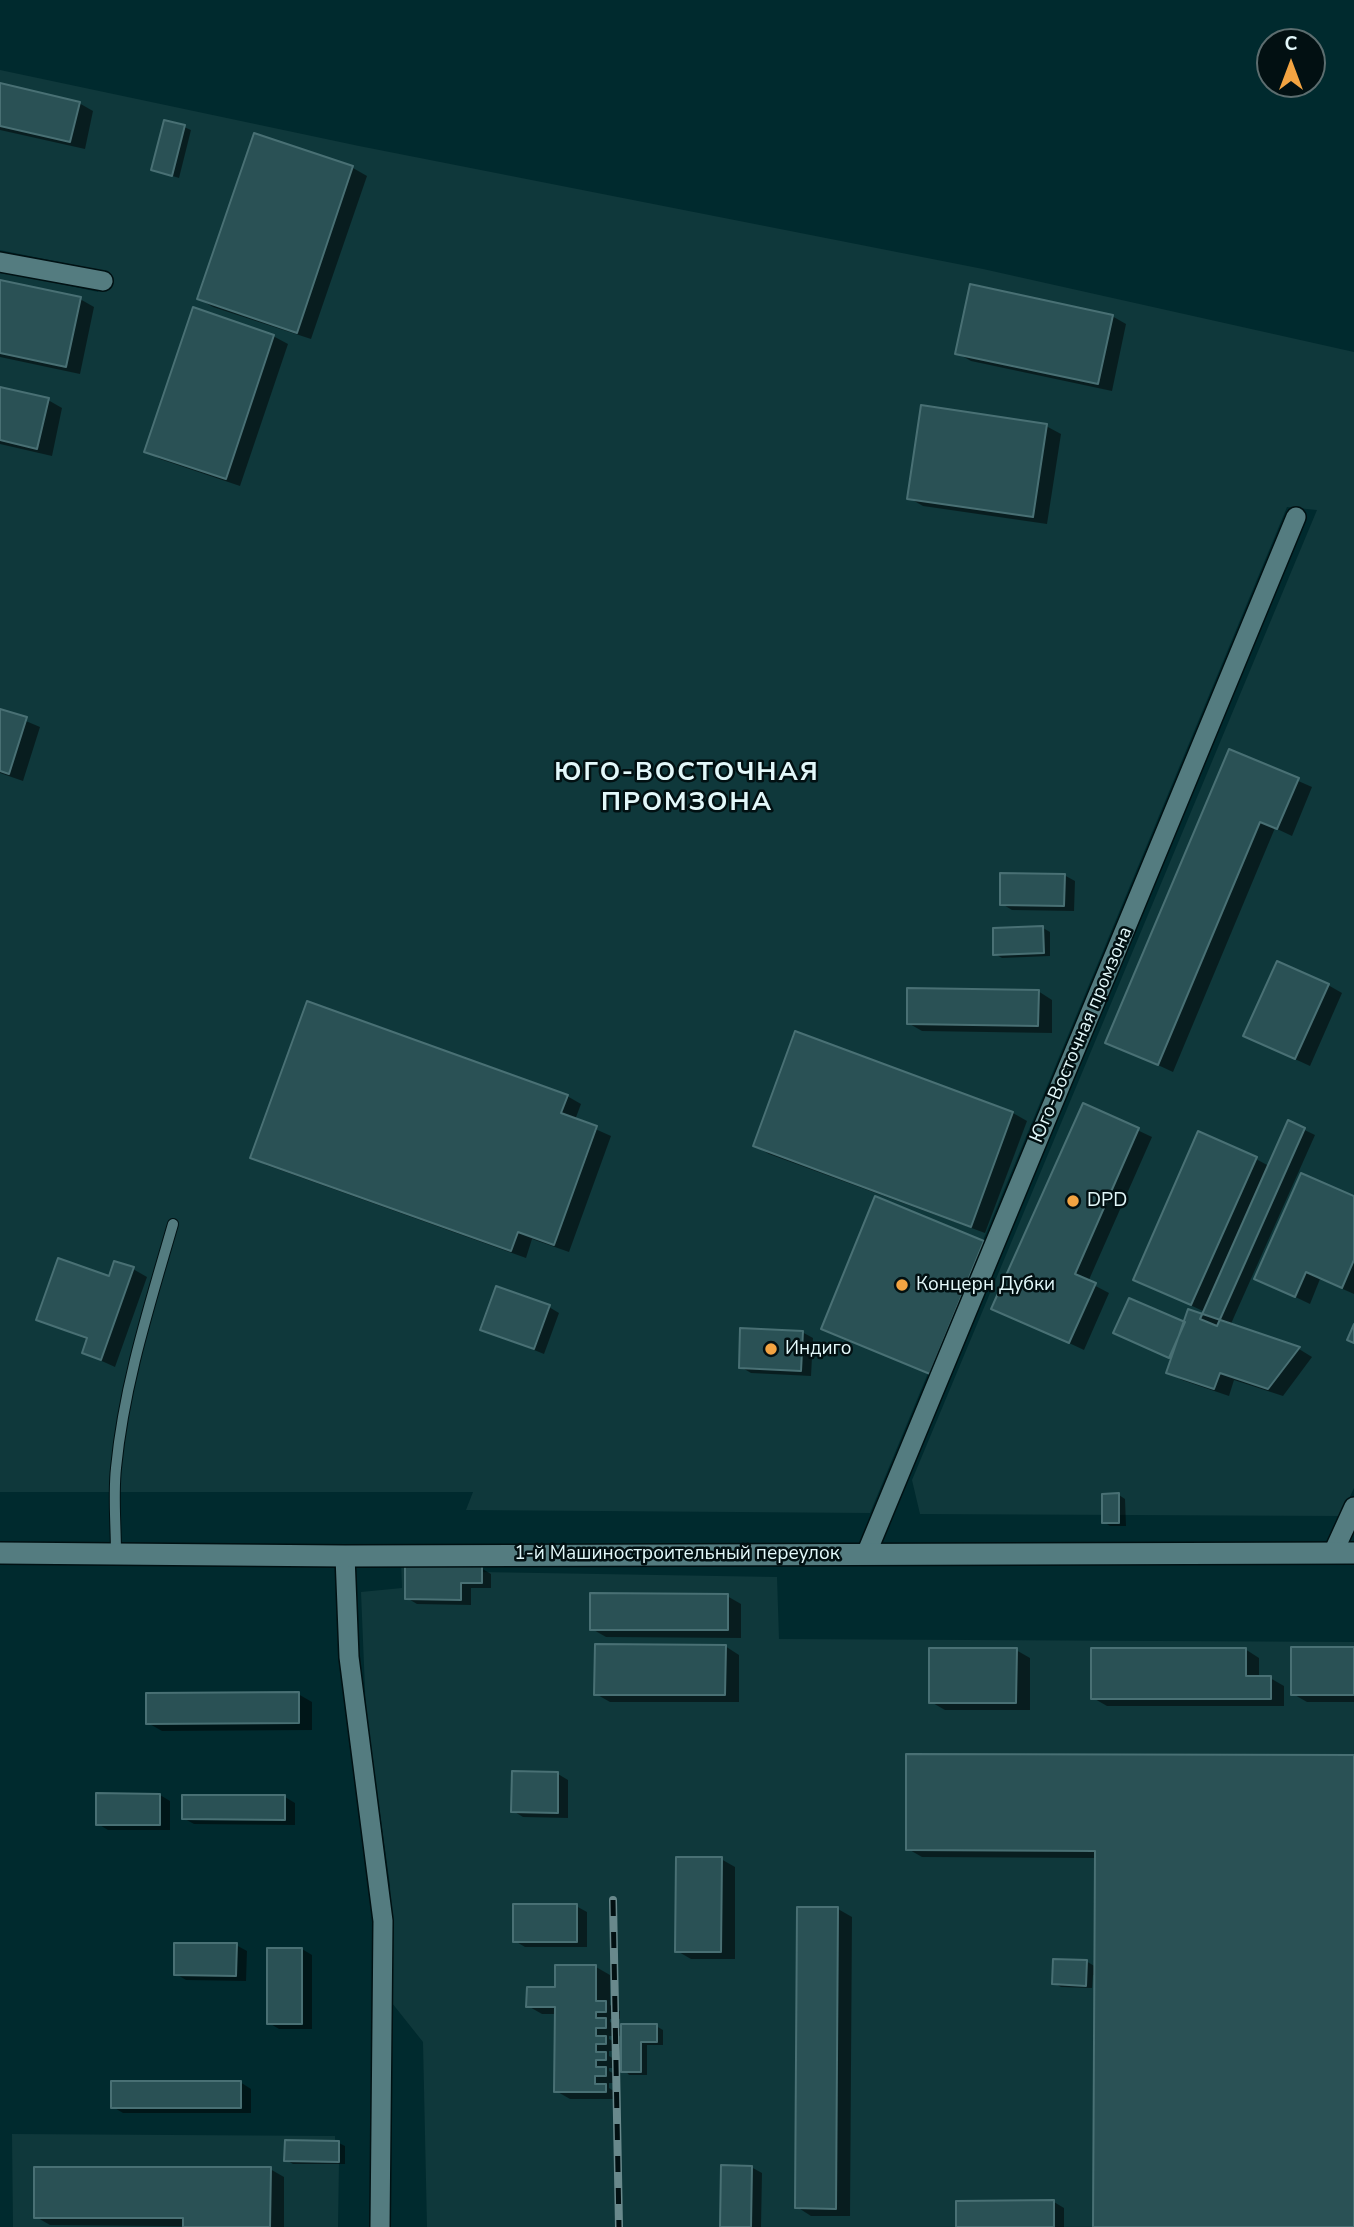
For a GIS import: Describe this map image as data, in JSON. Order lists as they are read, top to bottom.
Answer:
{
  "streets": {
    "street": ["Юго-Восточная промзона", "1-й Машиностроительный переулок"]
  },
  "crossings": [
    ["Юго-Восточная промзона", "1-й Машиностроительный переулок"]
  ],
  "districts": ["ЮГО-ВОСТОЧНАЯ ПРОМЗОНА"],
  "places": ["DPD", "Концерн Дубки", "Индиго"],
  "north": "top"
}
